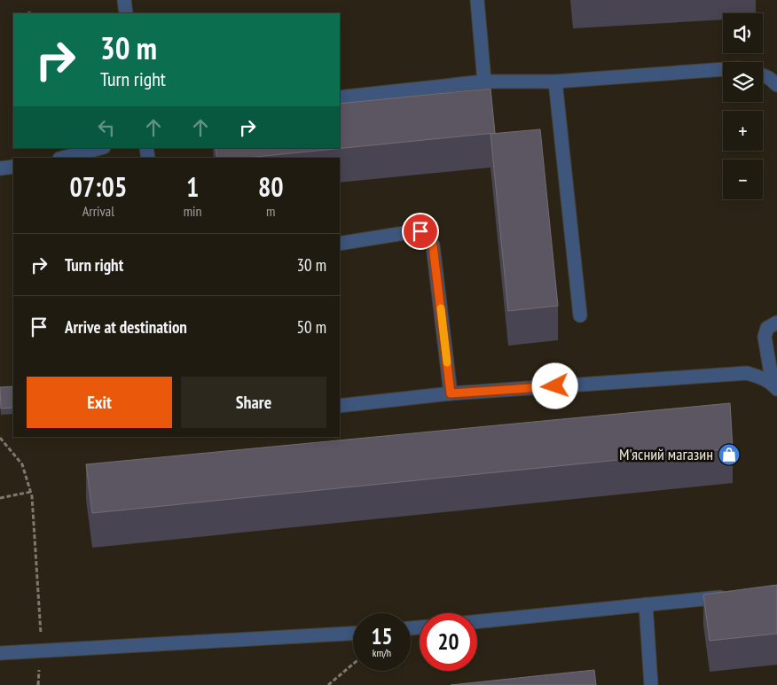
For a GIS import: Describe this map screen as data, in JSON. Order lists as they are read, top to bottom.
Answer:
{
  "places": {
    "shop": ["М'ясний магазин"]
  },
  "page": {
    "map_buttons": ["+", "−"],
    "turn": ["30 m", "Turn right"],
    "eta": [
      "07:05",
      "Arrival",
      "1",
      "min",
      "80",
      "m"
    ],
    "list": [
      {
        "name": "Turn right",
        "value": "30 m"
      },
      {
        "name": "Arrive at destination",
        "value": "50 m"
      }
    ],
    "buttons": ["Exit", "Share"],
    "speed": "15 km/h",
    "limit": "20"
  }
}
